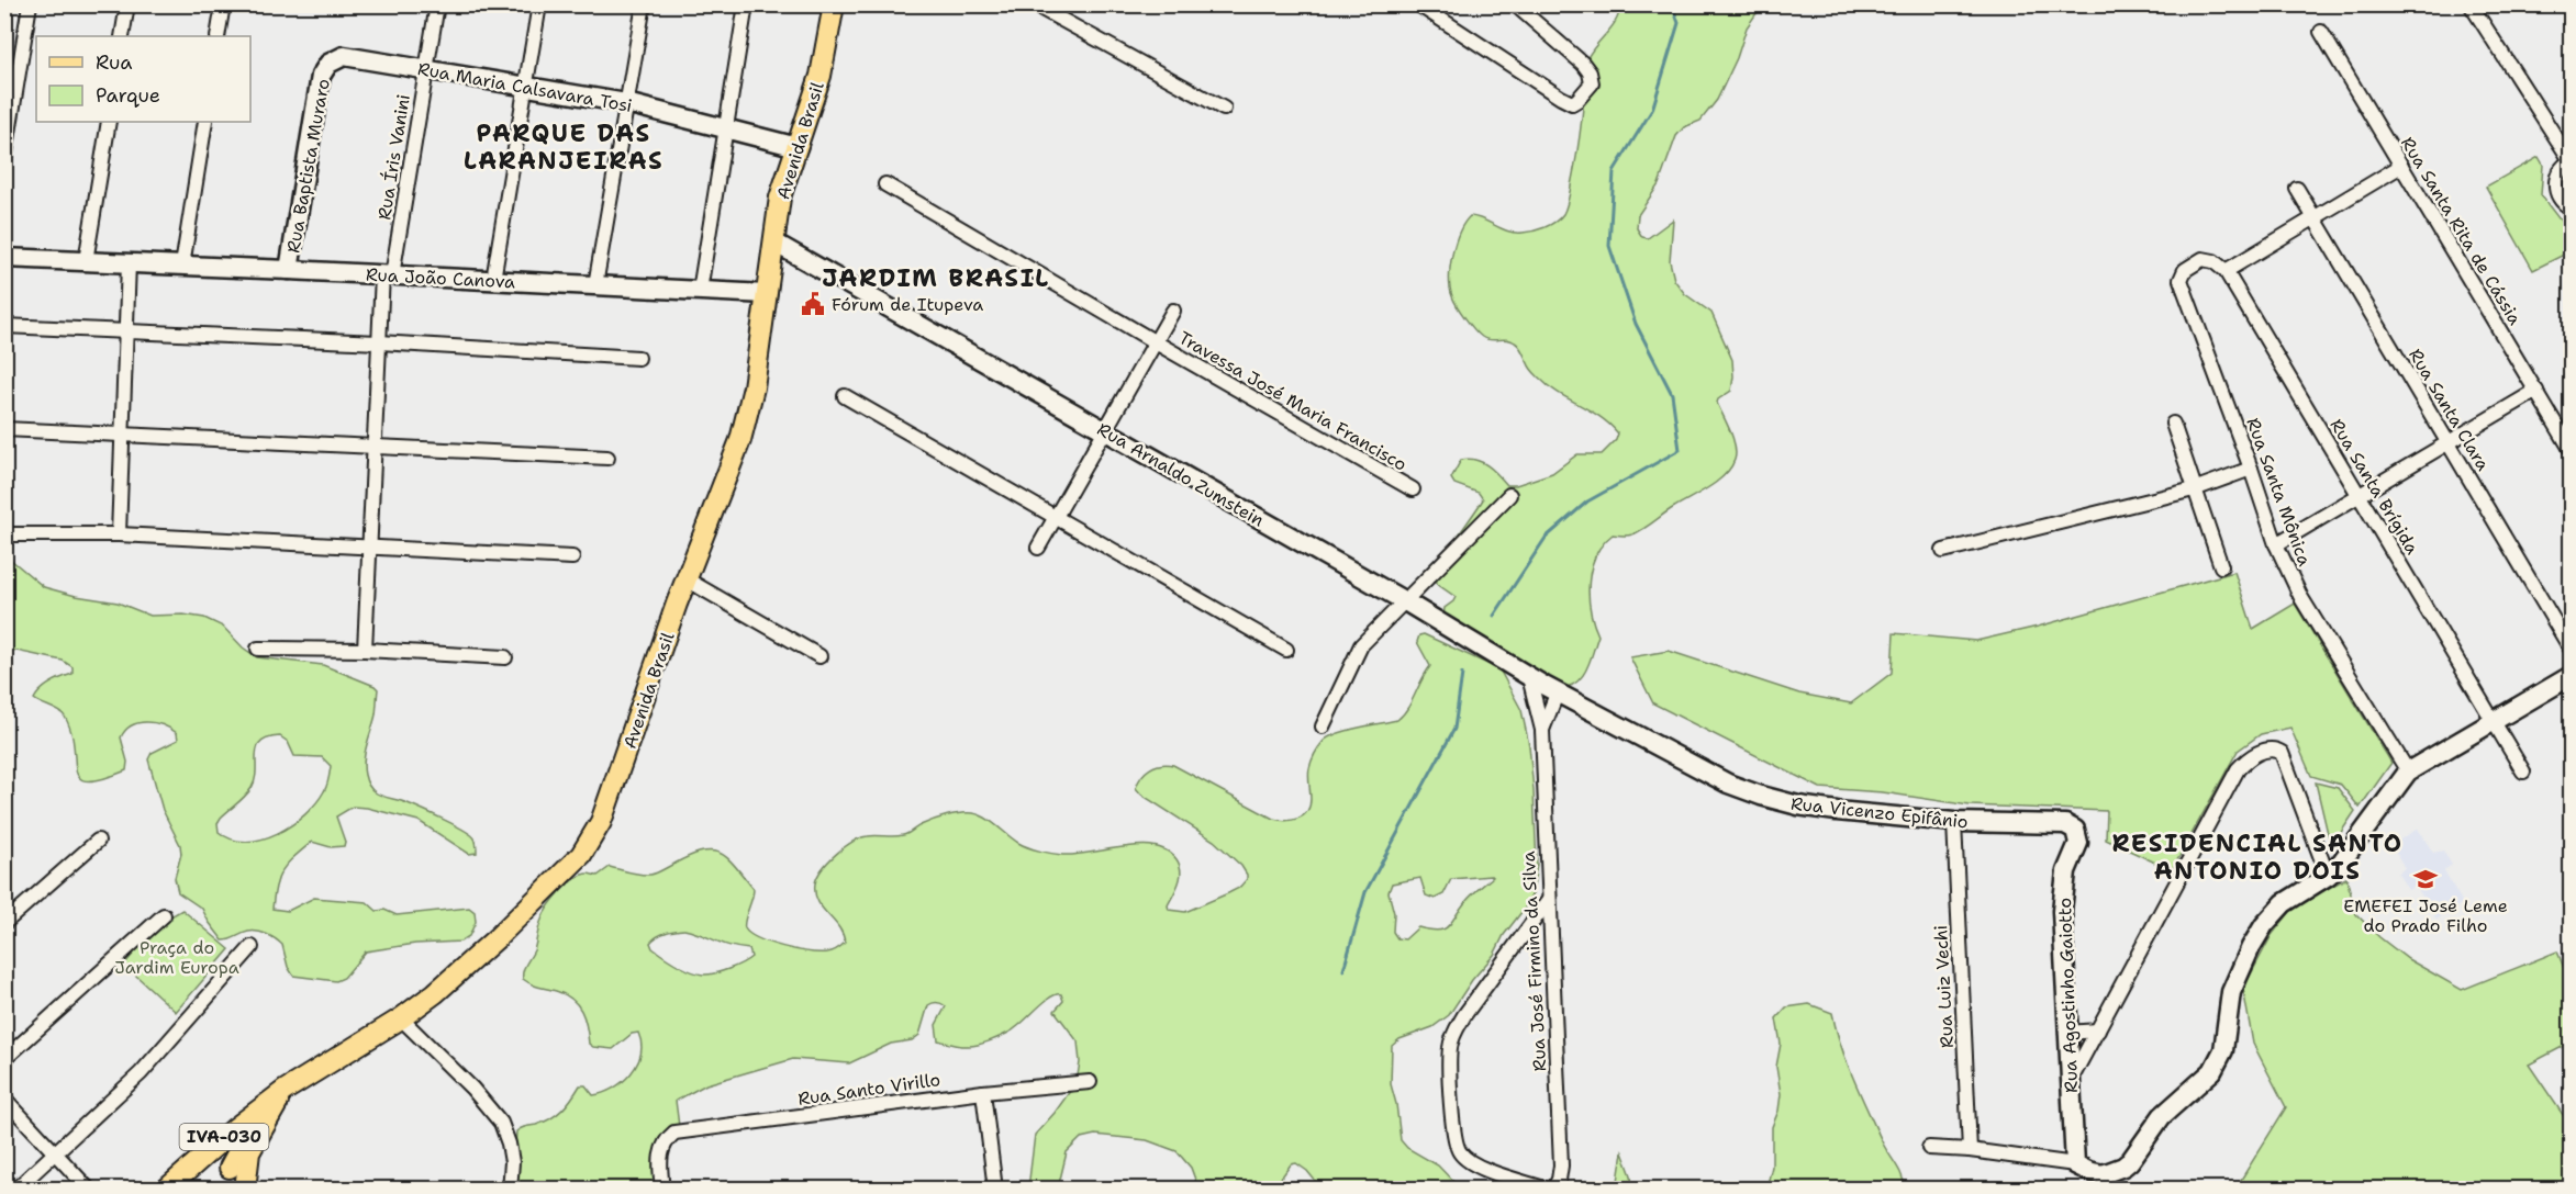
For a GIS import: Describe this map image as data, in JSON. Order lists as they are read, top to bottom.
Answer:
{
  "streets": {
    "main road": ["Avenida Brasil", "IVA-030"],
    "street": [
      "Rua Maria Calsavara Tosi",
      "Rua Íris Vanini",
      "Rua Baptista Muraro",
      "Rua Santa Rita de Cássia",
      "Rua João Canova",
      "Travessa José Maria Francisco",
      "Rua Santa Clara",
      "Rua Arnaldo Zumstein",
      "Rua Santa Brígida",
      "Rua Santa Mônica",
      "Rua Vicenzo Epifânio",
      "Rua José Firmino da Silva",
      "Rua Luiz Vechi",
      "Rua Agostinho Gaiotto",
      "Rua Santo Virillo"
    ]
  },
  "crossings": [
    ["Rua Maria Calsavara Tosi", "Avenida Brasil"],
    ["Rua Maria Calsavara Tosi", "Rua Íris Vanini"],
    ["Rua Maria Calsavara Tosi", "Rua Baptista Muraro"],
    ["Avenida Brasil", "Rua João Canova"],
    ["Avenida Brasil", "Rua Arnaldo Zumstein"],
    ["Rua Íris Vanini", "Rua João Canova"],
    ["Rua Baptista Muraro", "Rua João Canova"],
    ["Rua Arnaldo Zumstein", "Rua Vicenzo Epifânio"],
    ["Rua Arnaldo Zumstein", "Rua José Firmino da Silva"],
    ["Rua Santa Brígida", "Rua Santa Mônica"],
    ["Rua Vicenzo Epifânio", "Rua Luiz Vechi"],
    ["Rua Vicenzo Epifânio", "Rua Agostinho Gaiotto"]
  ],
  "districts": ["PARQUE DAS LARANJEIRAS", "JARDIM BRASIL", "RESIDENCIAL SANTO ANTONIO DOIS"],
  "parks": ["Praça do Jardim Europa"],
  "places": {
    "public building": ["Fórum de Itupeva"],
    "school or university": ["EMEFEI José Leme do Prado Filho"]
  },
  "legend": ["Rua", "Parque"]
}
